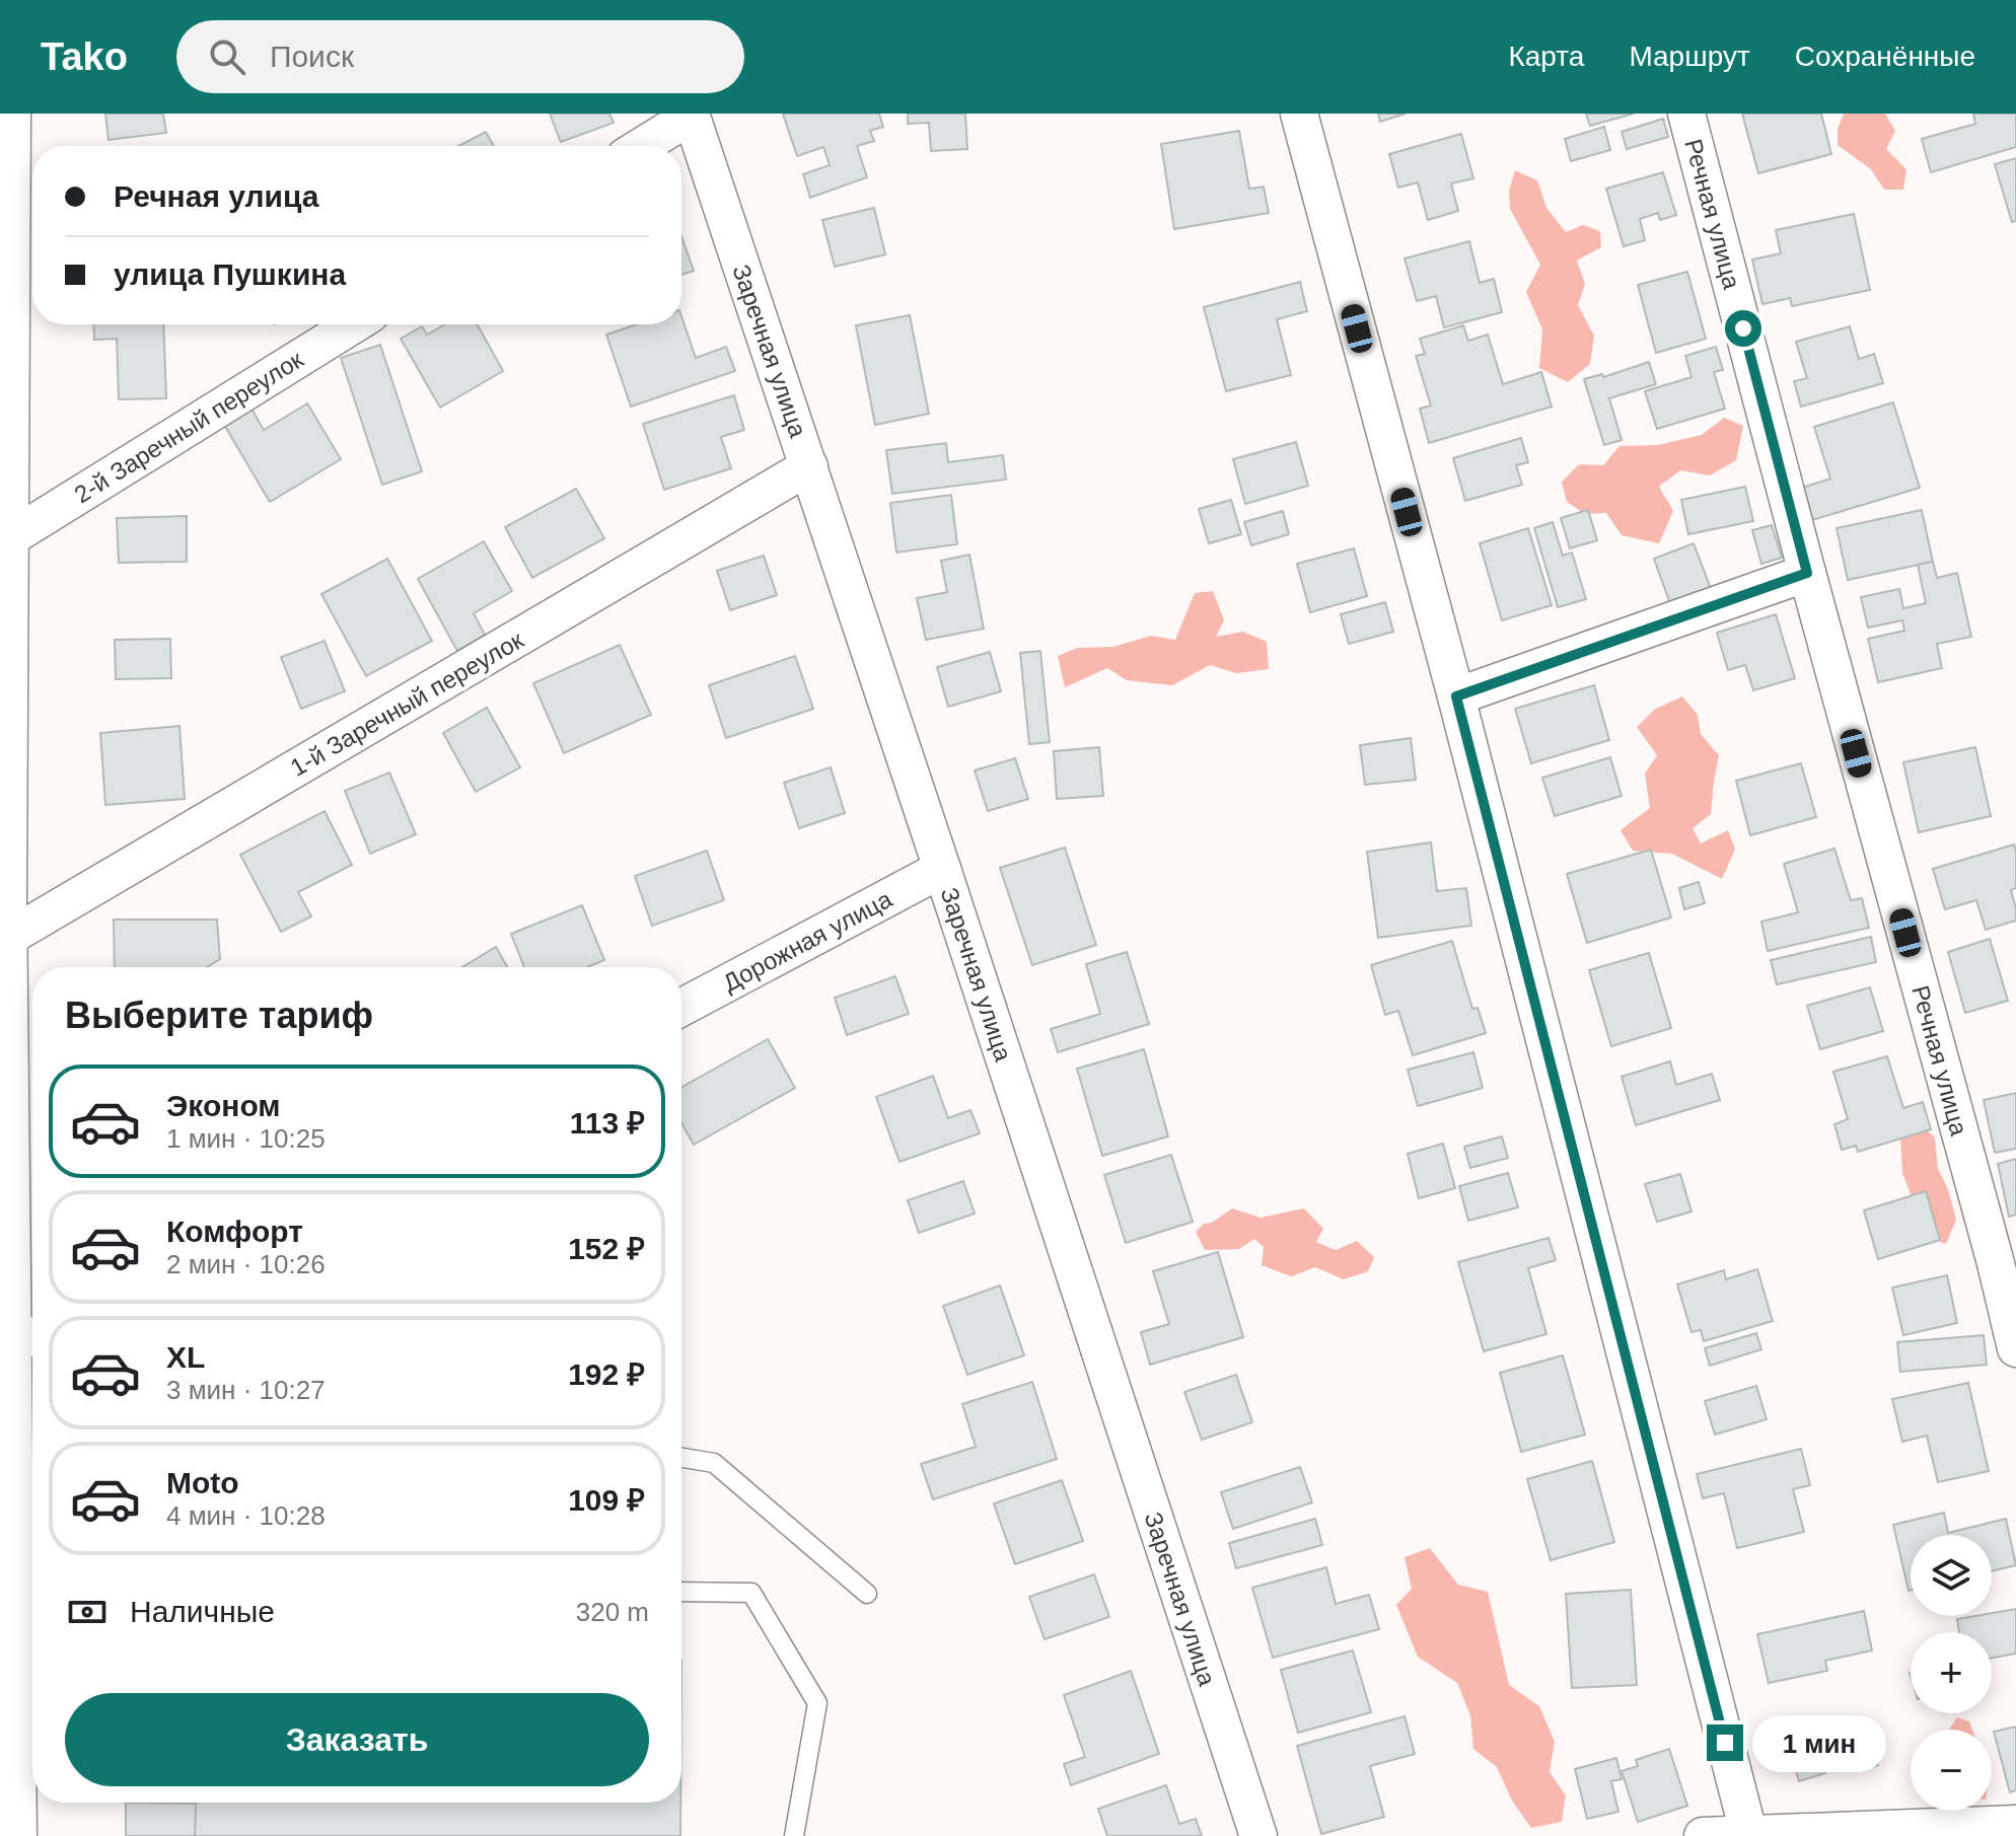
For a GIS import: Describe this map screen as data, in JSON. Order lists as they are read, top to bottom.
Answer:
{
  "streets": {
    "street": [
      "Речная улица",
      "Заречная улица",
      "2-й Заречный переулок",
      "1-й Заречный переулок",
      "Дорожная улица"
    ]
  },
  "crossings": [
    ["Заречная улица", "1-й Заречный переулок"],
    ["Заречная улица", "Дорожная улица"]
  ],
  "page": {
    "header": "Tako",
    "search": "Поиск",
    "nav": ["Карта", "Маршрут", "Сохранённые"],
    "banner": ["Речная улица", "улица Пушкина"],
    "heading": "Выберите тариф",
    "list": [
      {
        "name": "Эконом",
        "note": "1 мин · 10:25",
        "value": "113 ₽"
      },
      {
        "name": "Комфорт",
        "note": "2 мин · 10:26",
        "value": "152 ₽"
      },
      {
        "name": "XL",
        "note": "3 мин · 10:27",
        "value": "192 ₽"
      },
      {
        "name": "Moto",
        "note": "4 мин · 10:28",
        "value": "109 ₽"
      }
    ],
    "map_buttons": ["+", "−"],
    "pay": ["Наличные", "320 m"],
    "buttons": "Заказать",
    "bubble": "1 мин"
  }
}
